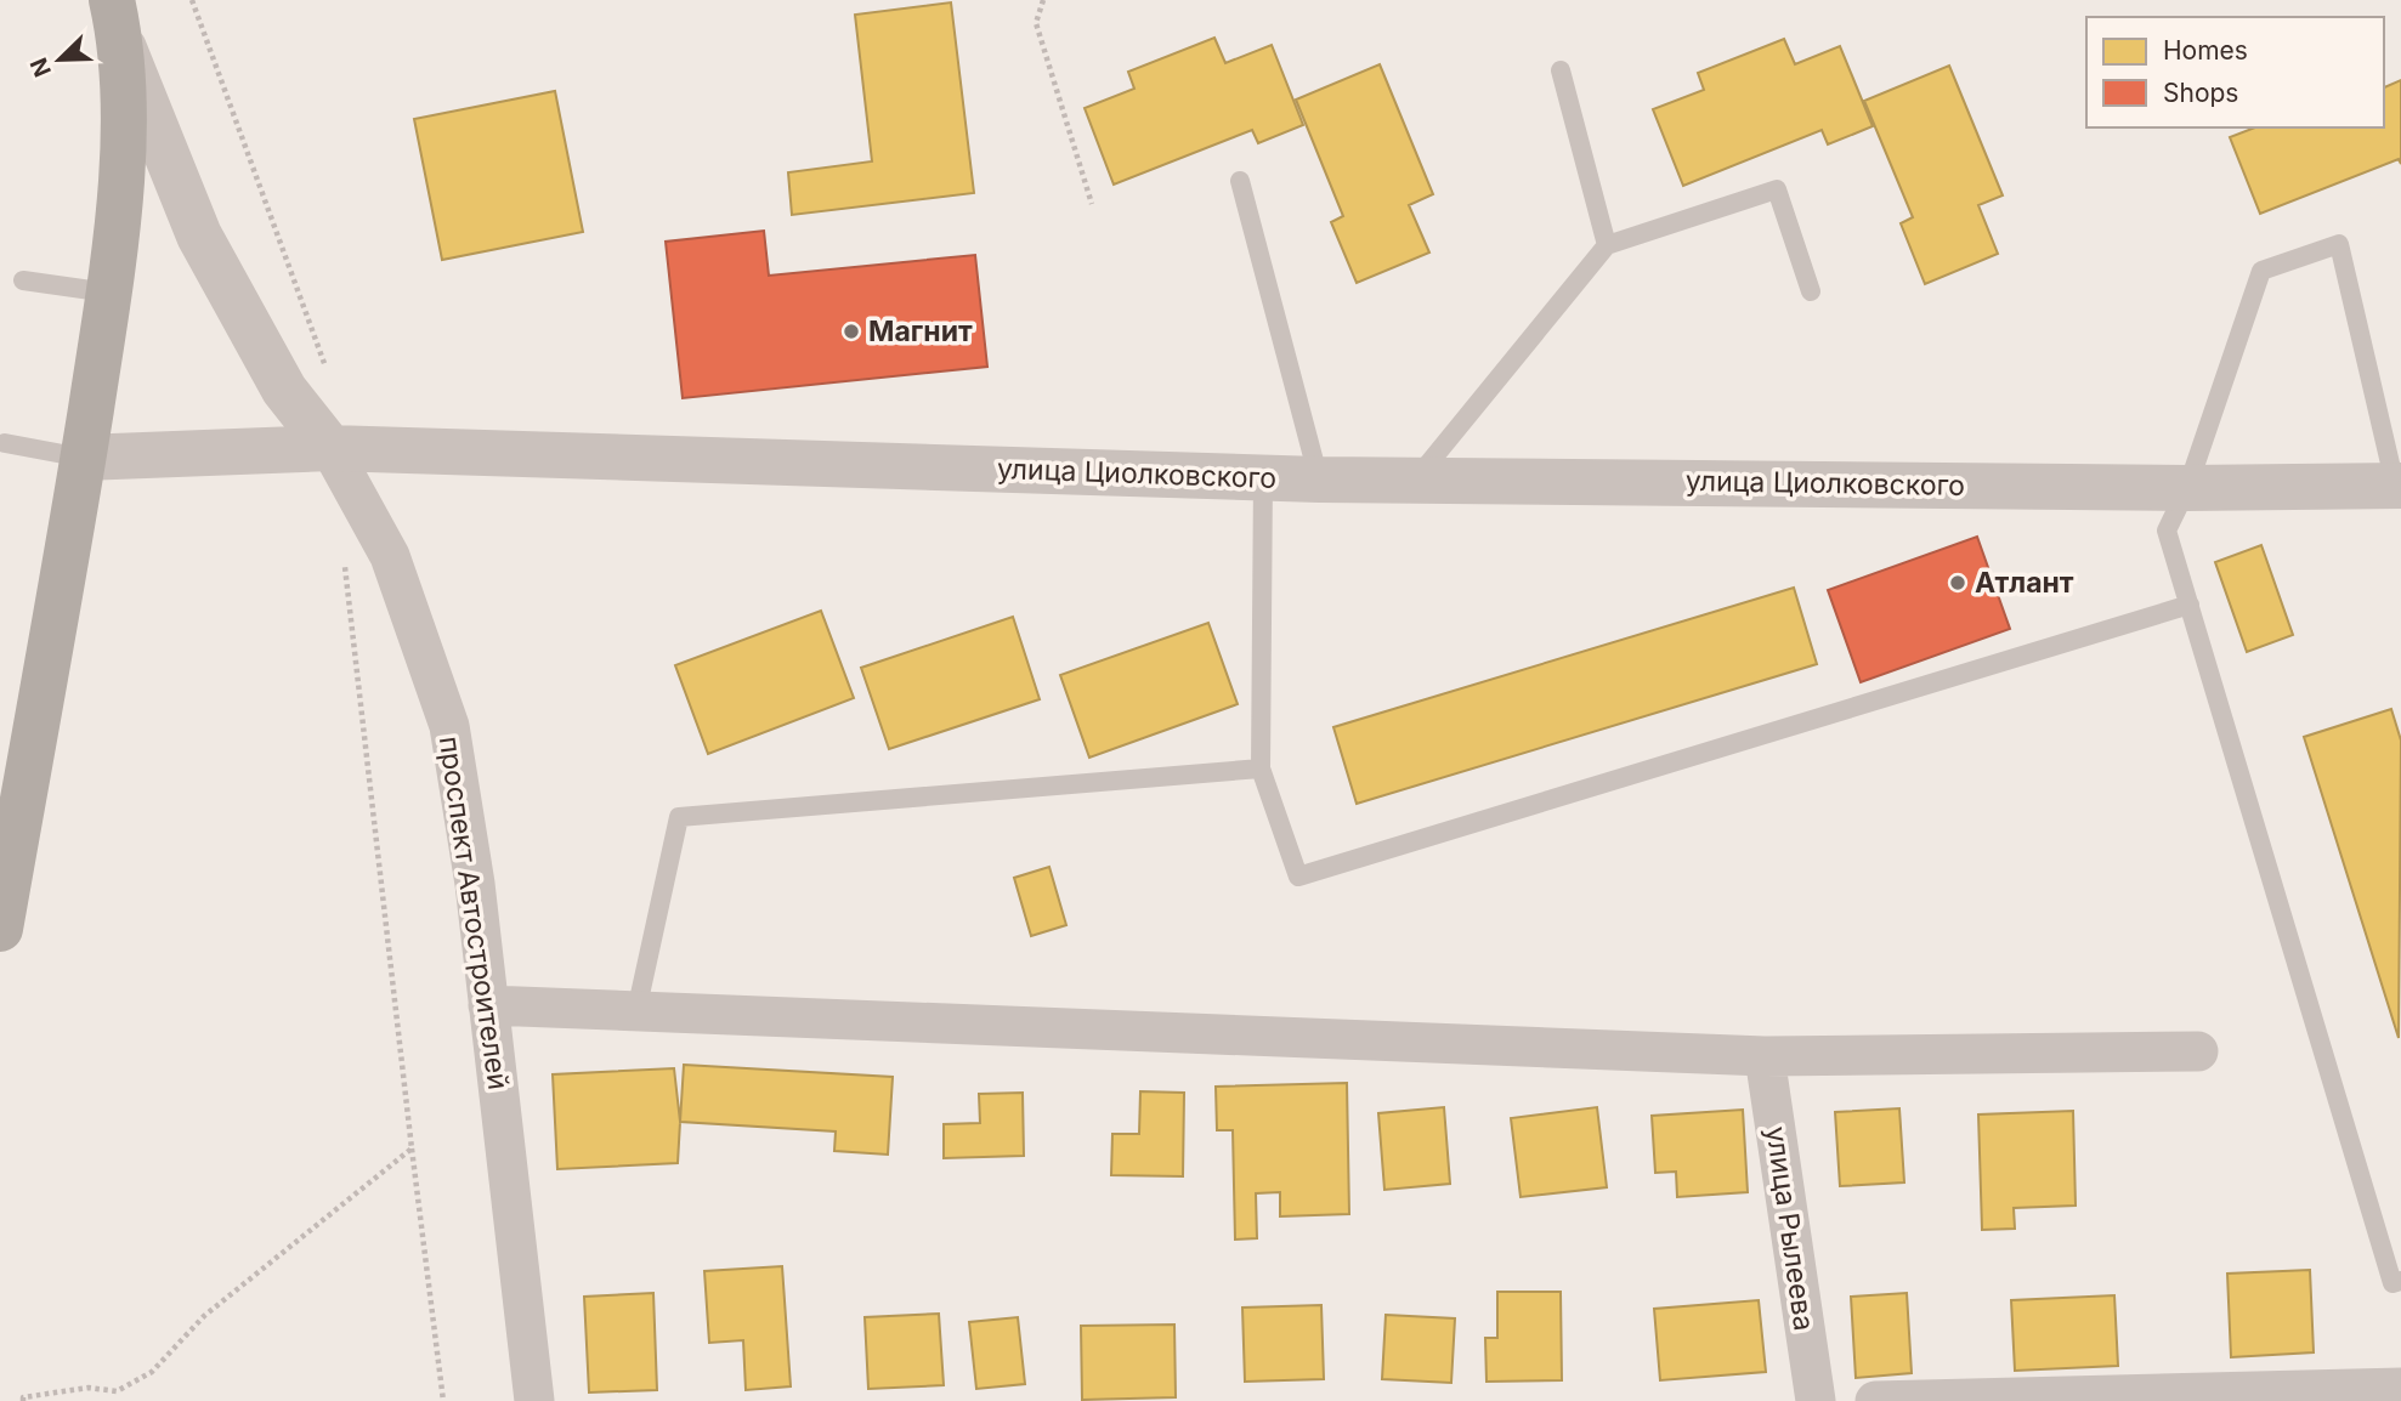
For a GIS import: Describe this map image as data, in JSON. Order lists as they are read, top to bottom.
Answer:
{
  "streets": {
    "street": ["улица Циолковского", "проспект Автостроителей", "улица Рылеева"]
  },
  "crossings": [
    ["улица Циолковского", "проспект Автостроителей"]
  ],
  "places": ["Магнит", "Атлант"],
  "legend": ["Homes", "Shops"],
  "north": "bottom left"
}
